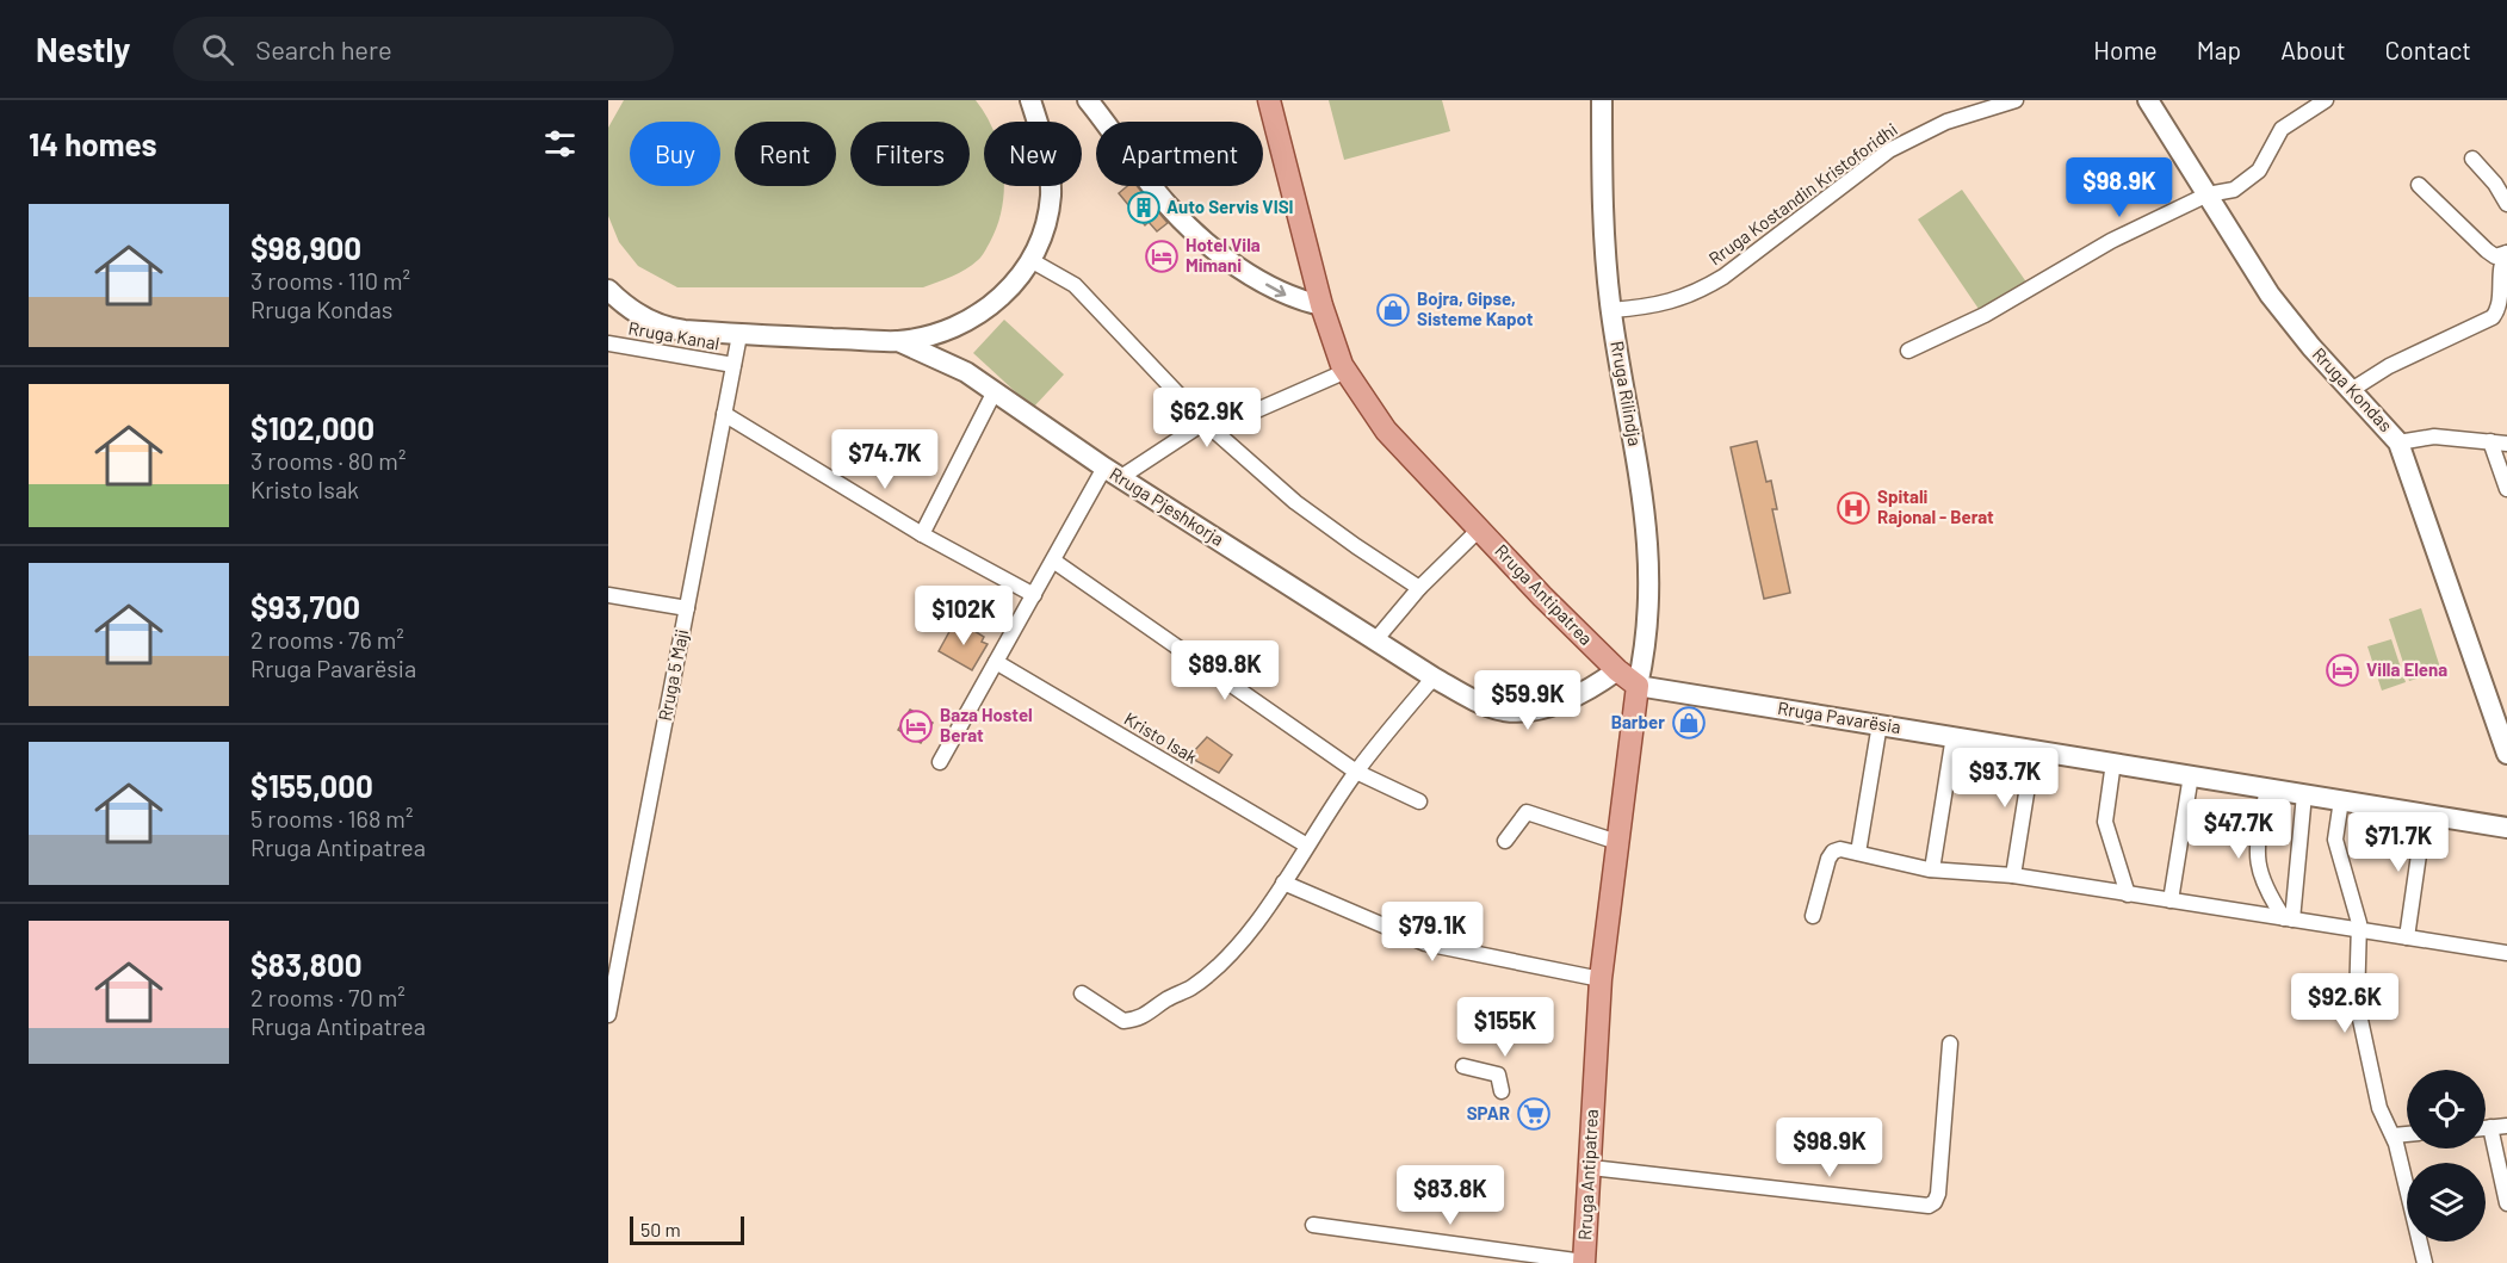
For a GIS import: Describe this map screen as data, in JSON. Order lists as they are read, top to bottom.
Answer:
{
  "streets": {
    "main road": ["Rruga Antipatrea"],
    "street": [
      "Rruga Kostandin Kristoforidhi",
      "Rruga Kanal",
      "Rruga Kondas",
      "Rruga Rilindja",
      "Rruga Pjeshkorja",
      "Rruga 5 Maji",
      "Rruga Pavarësia",
      "Kristo Isak"
    ]
  },
  "crossings": [
    ["Rruga Kostandin Kristoforidhi", "Rruga Rilindja"],
    ["Rruga Kanal", "Rruga 5 Maji"],
    ["Rruga Rilindja", "Rruga Antipatrea"],
    ["Rruga Rilindja", "Rruga Pavarësia"],
    ["Rruga Pjeshkorja", "Rruga Antipatrea"],
    ["Rruga Antipatrea", "Rruga Pavarësia"]
  ],
  "places": {
    "building": ["Auto Servis VISI"],
    "hotel": ["Hotel Vila Mimani", "Villa Elena", "Baza Hostel Berat"],
    "shop": ["Bojra, Gipse, Sisteme Kapot", "Barber"],
    "hospital": ["Spitali Rajonal - Berat"],
    "supermarket": ["SPAR"]
  },
  "scale_bar": "50 m",
  "page": {
    "header": "Nestly",
    "search": "Search here",
    "nav": [
      "Home",
      "Map",
      "About",
      "Contact"
    ],
    "heading": "14 homes",
    "chip": [
      "Buy",
      "Rent",
      "Filters",
      "New",
      "Apartment"
    ],
    "price": [
      "$98.9K",
      "$62.9K",
      "$74.7K",
      "$102K",
      "$89.8K",
      "$59.9K",
      "$93.7K",
      "$47.7K",
      "$71.7K",
      "$79.1K",
      "$92.6K",
      "$155K",
      "$98.9K",
      "$83.8K"
    ],
    "list": [
      {
        "name": "$98,900",
        "note": "3 rooms · 110 m² · Rruga Kondas"
      },
      {
        "name": "$102,000",
        "note": "3 rooms · 80 m² · Kristo Isak"
      },
      {
        "name": "$93,700",
        "note": "2 rooms · 76 m² · Rruga Pavarësia"
      },
      {
        "name": "$155,000",
        "note": "5 rooms · 168 m² · Rruga Antipatrea"
      },
      {
        "name": "$83,800",
        "note": "2 rooms · 70 m² · Rruga Antipatrea"
      }
    ],
    "scale": "50 m"
  }
}
